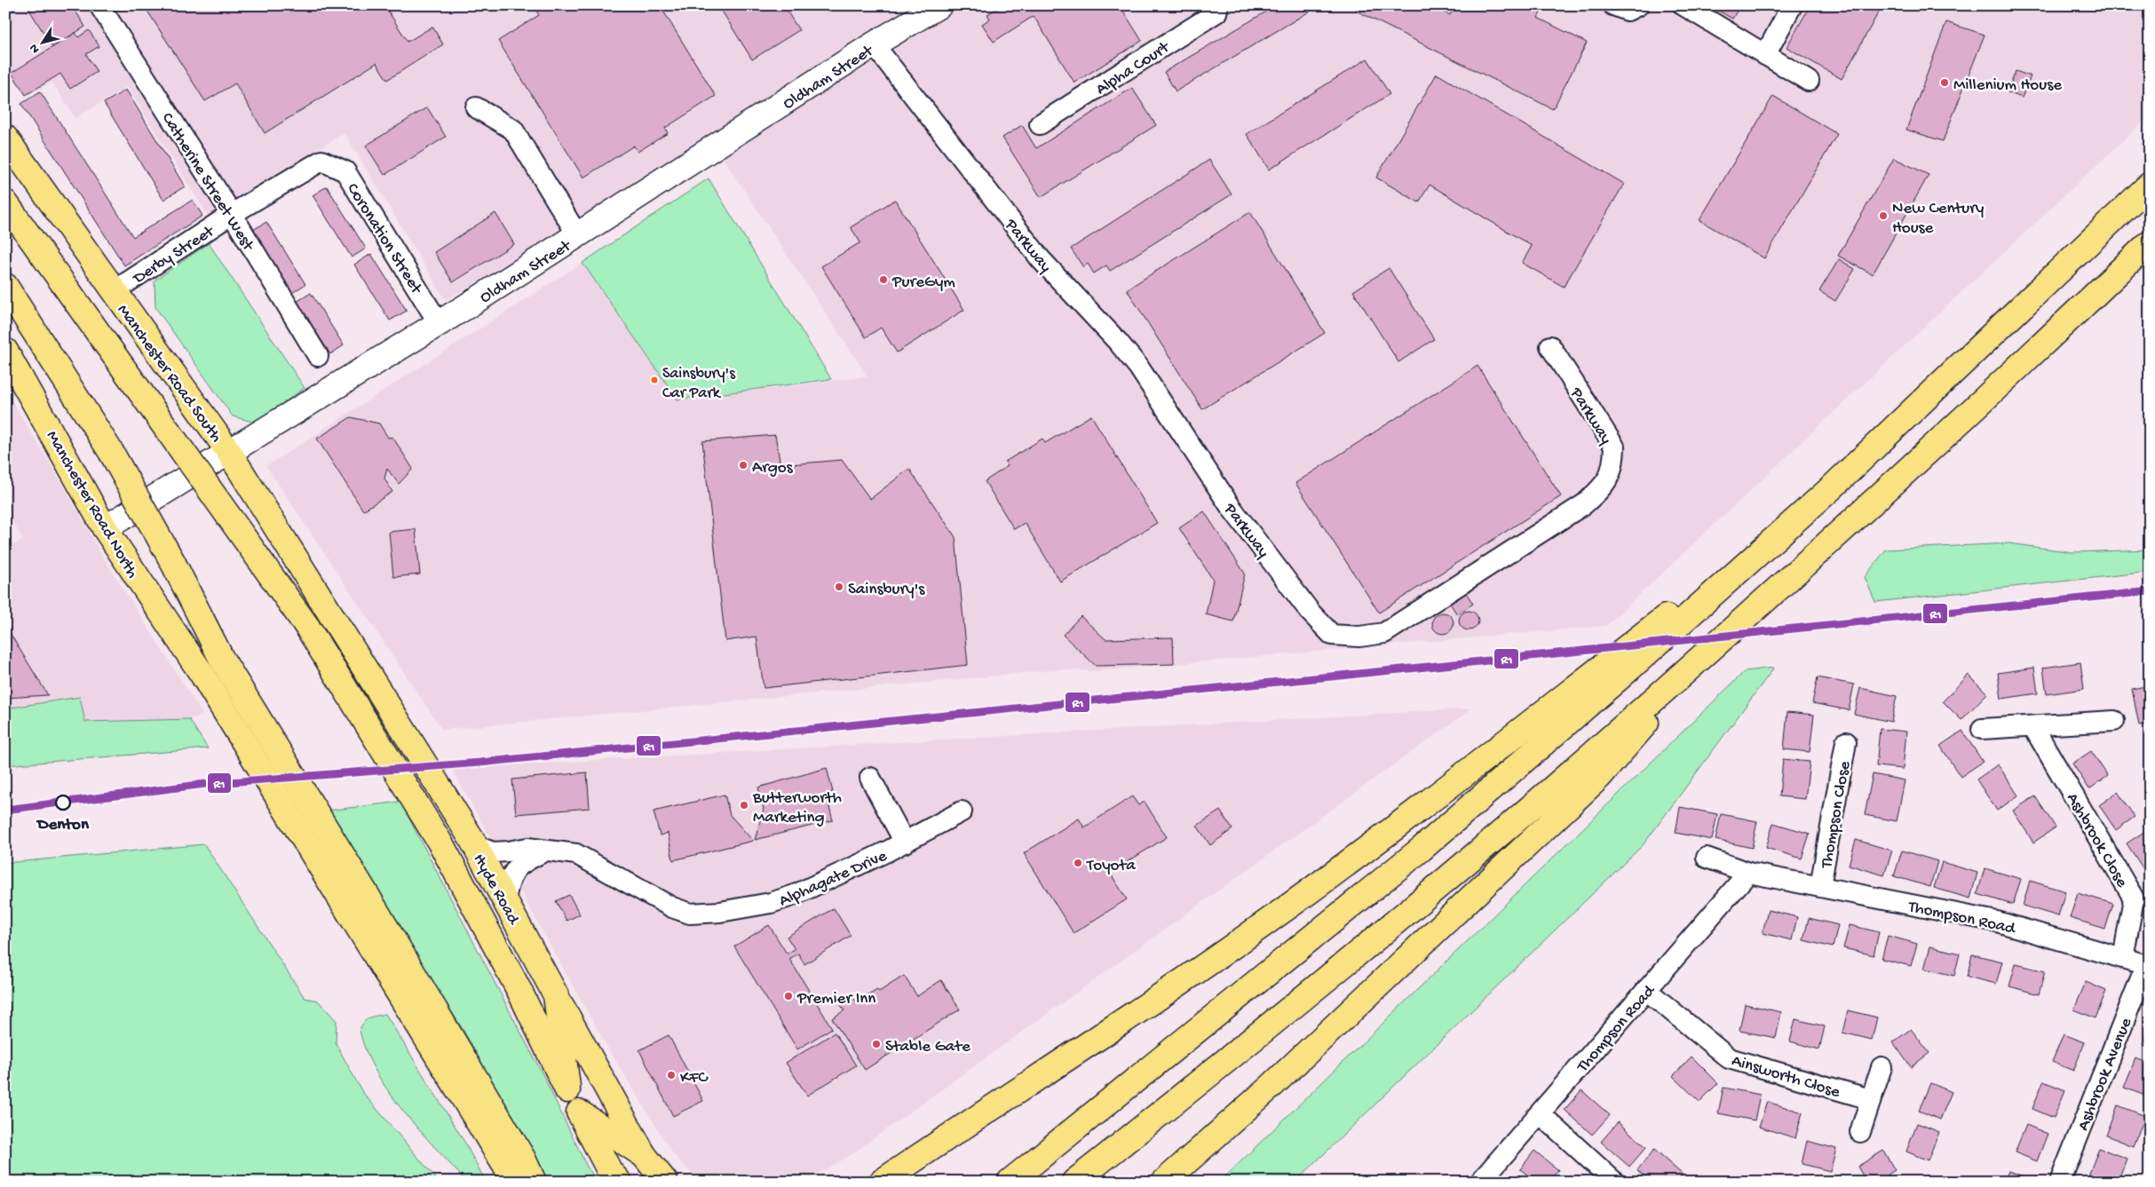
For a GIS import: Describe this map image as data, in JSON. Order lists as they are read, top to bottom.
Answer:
{
  "streets": {
    "main road": ["Manchester Road South", "Manchester Road North", "Hyde Road"],
    "street": [
      "Alpha Court",
      "Oldham Street",
      "Catherine Street West",
      "Coronation Street",
      "Parkway",
      "Derby Street",
      "Thompson Close",
      "Ashbrook Close",
      "Alphagate Drive",
      "Thompson Road",
      "Ashbrook Avenue",
      "Ainsworth Close"
    ]
  },
  "crossings": [
    ["Oldham Street", "Coronation Street"],
    ["Oldham Street", "Parkway"],
    ["Oldham Street", "Manchester Road South"],
    ["Oldham Street", "Manchester Road North"],
    ["Catherine Street West", "Coronation Street"],
    ["Catherine Street West", "Derby Street"],
    ["Coronation Street", "Derby Street"],
    ["Derby Street", "Manchester Road South"],
    ["Manchester Road South", "Hyde Road"],
    ["Thompson Close", "Thompson Road"],
    ["Ashbrook Close", "Thompson Road"],
    ["Alphagate Drive", "Hyde Road"],
    ["Thompson Road", "Ashbrook Avenue"],
    ["Thompson Road", "Ainsworth Close"]
  ],
  "places": [
    "Millenium House",
    "New Century House",
    "PureGym",
    "Sainsbury's Car Park",
    "Argos",
    "Sainsbury's",
    "Denton",
    "Butterworth Marketing",
    "Toyota",
    "Premier Inn",
    "Stable Gate",
    "KFC"
  ],
  "lines": ["transit line R1"],
  "north": "bottom left"
}
